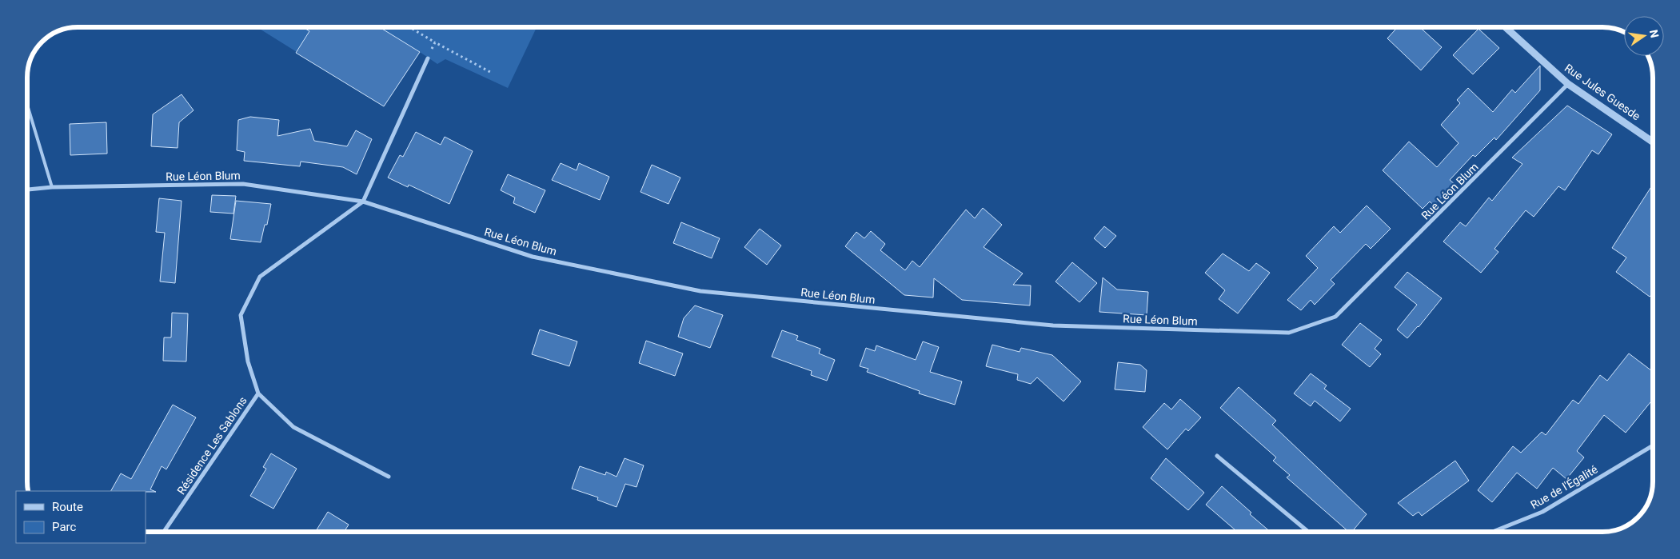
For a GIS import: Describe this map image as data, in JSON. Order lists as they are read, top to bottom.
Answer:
{
  "streets": {
    "street": [
      "Rue Jules Guesde",
      "Rue Léon Blum",
      "Résidence Les Sablons",
      "Rue de l'Égalité"
    ]
  },
  "crossings": [
    ["Rue Jules Guesde", "Rue Léon Blum"],
    ["Rue Léon Blum", "Résidence Les Sablons"]
  ],
  "legend": ["Route", "Parc"],
  "north": "right"
}
